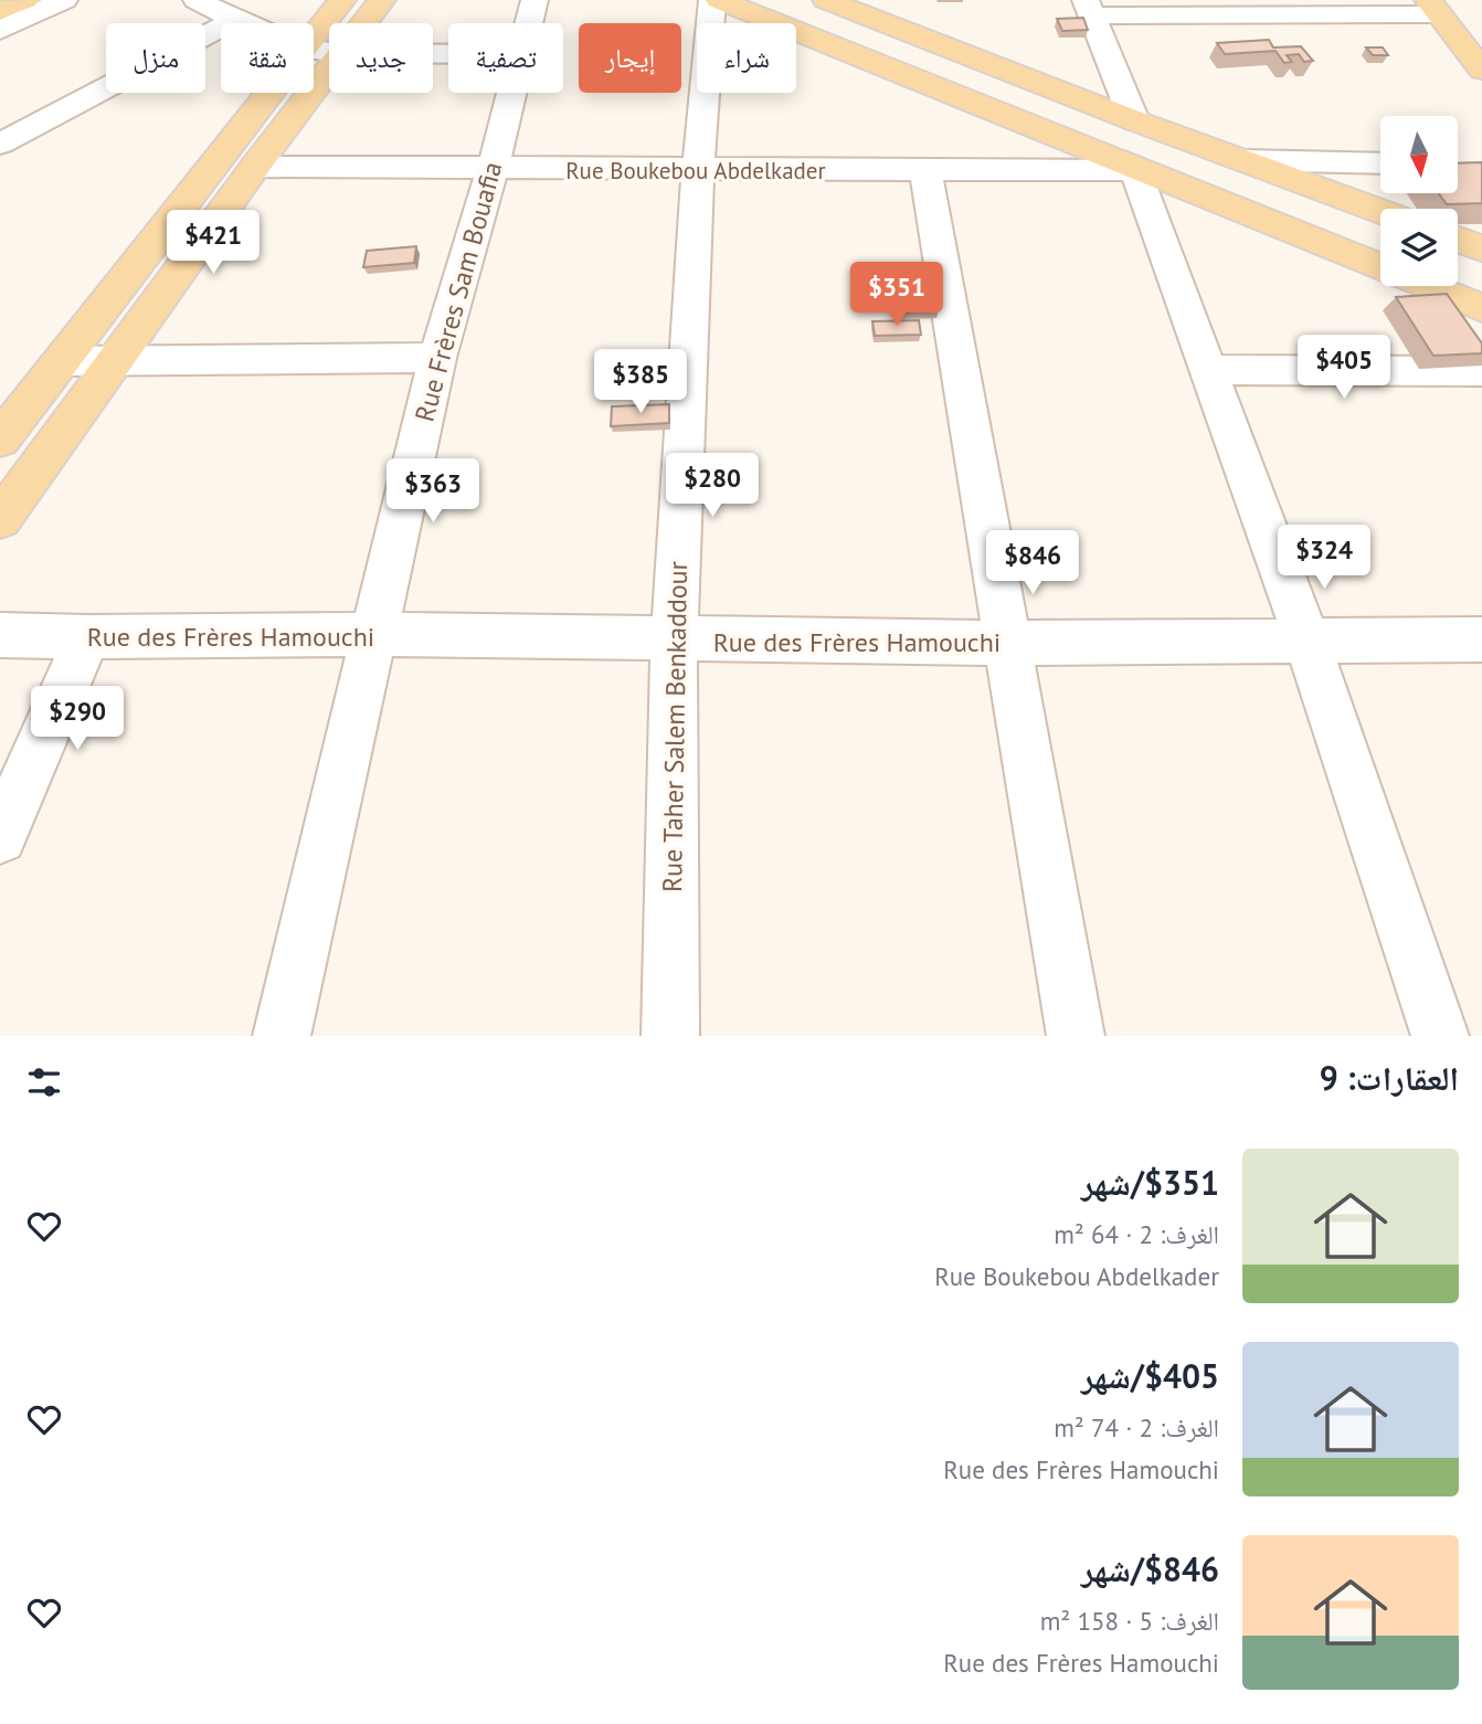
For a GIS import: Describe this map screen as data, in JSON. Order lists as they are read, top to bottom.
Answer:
{
  "streets": {
    "street": [
      "Rue Boukebou Abdelkader",
      "Rue Frères Sam Bouafia",
      "Rue des Frères Hamouchi",
      "Rue Taher Salem Benkaddour"
    ]
  },
  "crossings": [
    ["Rue Boukebou Abdelkader", "Rue Frères Sam Bouafia"],
    ["Rue Boukebou Abdelkader", "Rue Taher Salem Benkaddour"],
    ["Rue Frères Sam Bouafia", "Rue des Frères Hamouchi"],
    ["Rue des Frères Hamouchi", "Rue Taher Salem Benkaddour"]
  ],
  "north": "bottom",
  "page": {
    "chip": [
      "شراء",
      "إيجار",
      "تصفية",
      "جديد",
      "شقة",
      "منزل"
    ],
    "price": [
      "$421",
      "$351",
      "$405",
      "$385",
      "$280",
      "$363",
      "$324",
      "$846",
      "$290"
    ],
    "heading": "العقارات: 9",
    "list": [
      {
        "name": "$351/شهر",
        "note": "الغرف: 2 · 64 m² · Rue Boukebou Abdelkader"
      },
      {
        "name": "$405/شهر",
        "note": "الغرف: 2 · 74 m² · Rue des Frères Hamouchi"
      },
      {
        "name": "$846/شهر",
        "note": "الغرف: 5 · 158 m² · Rue des Frères Hamouchi"
      }
    ]
  }
}
